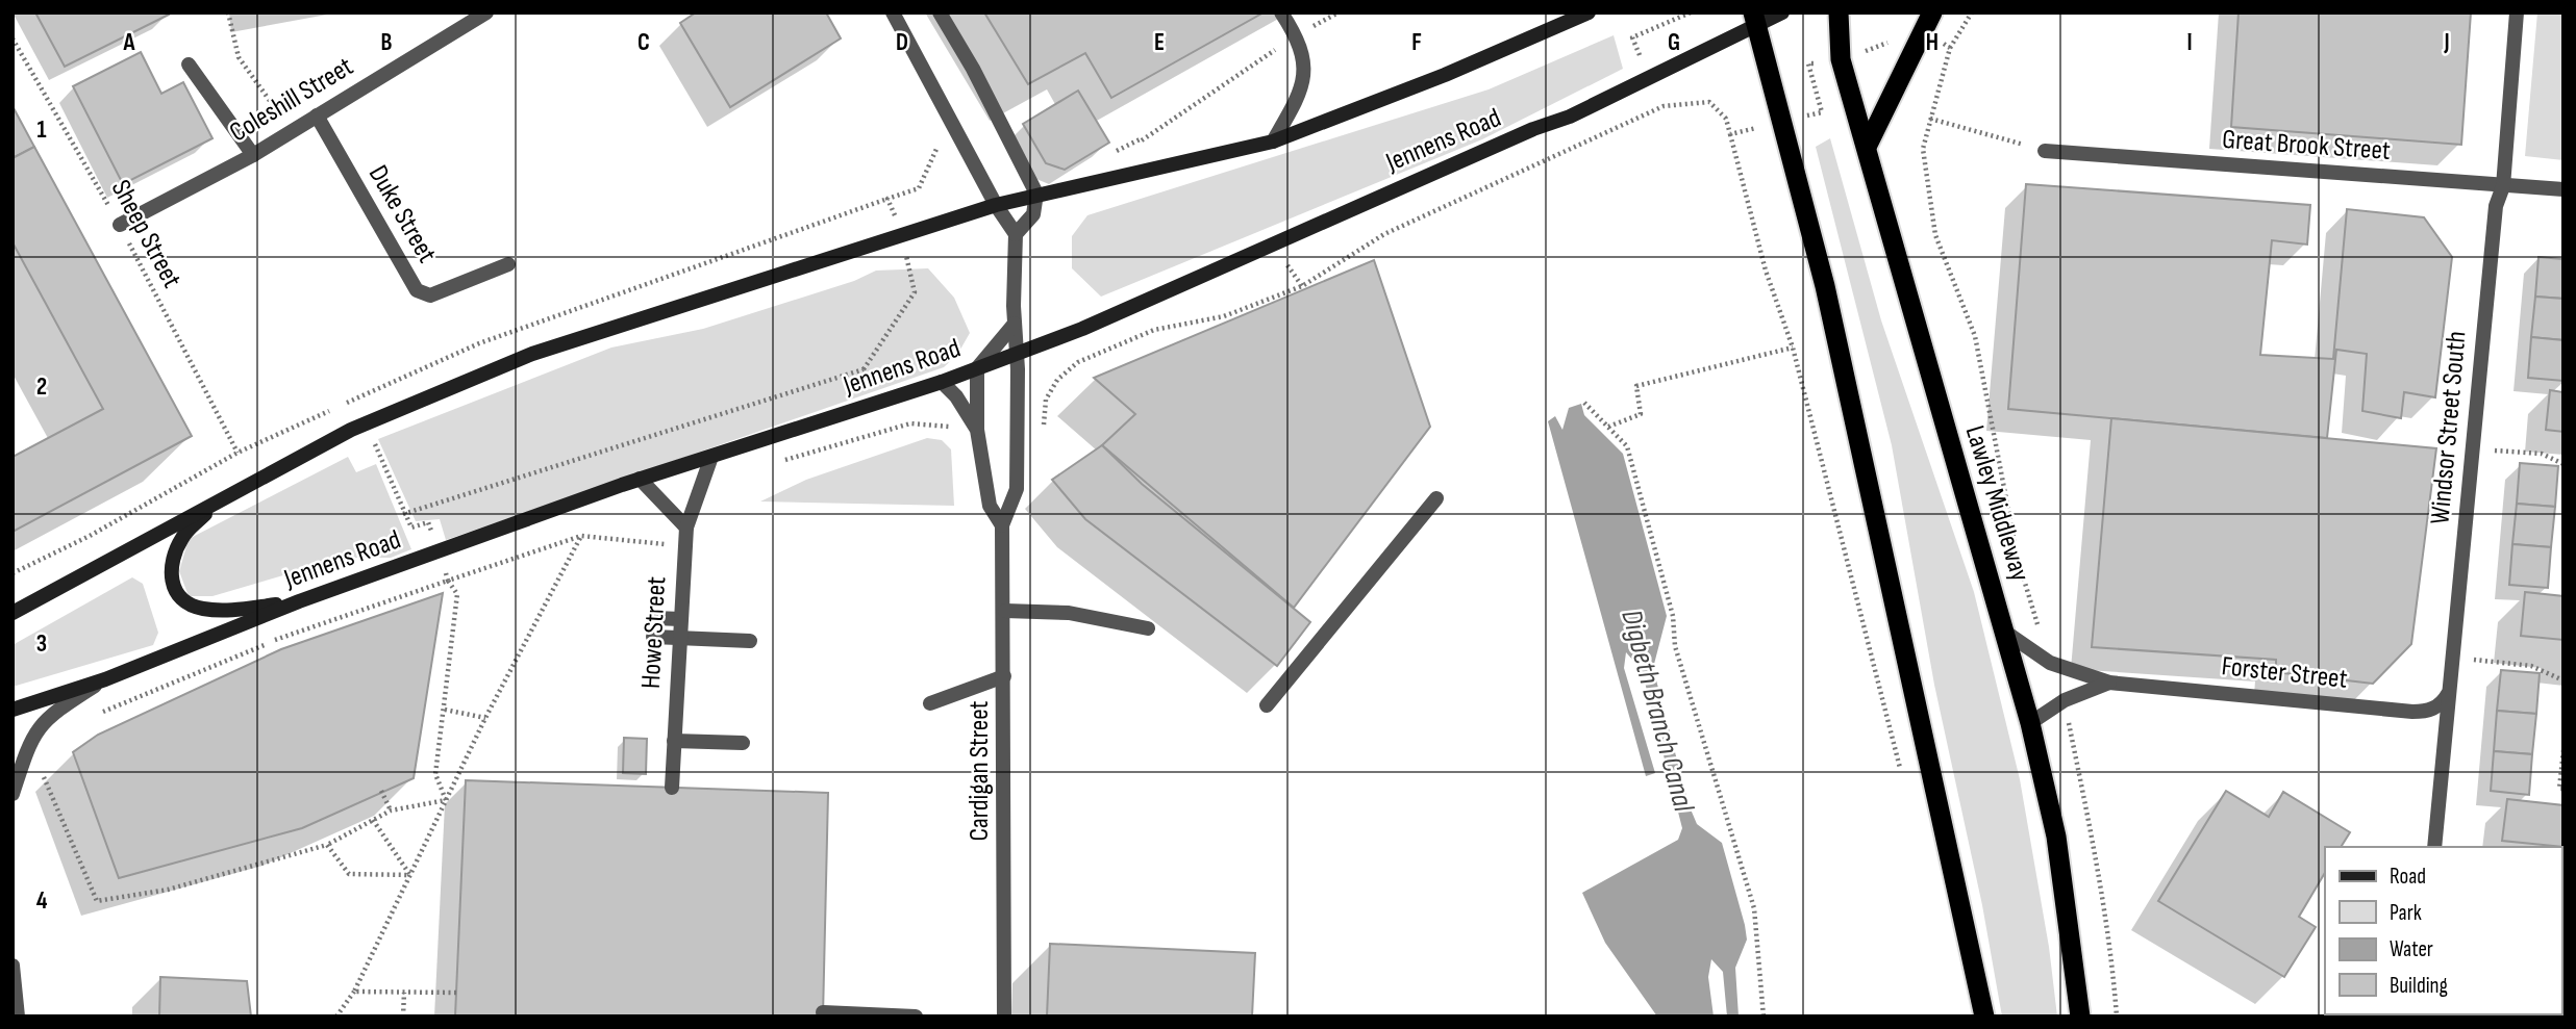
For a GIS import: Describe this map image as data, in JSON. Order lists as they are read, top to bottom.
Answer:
{
  "streets": {
    "highway": ["Lawley Middleway"],
    "main road": ["Jennens Road"],
    "street": [
      "Coleshill Street",
      "Great Brook Street",
      "Duke Street",
      "Windsor Street South",
      "Howe Street",
      "Forster Street",
      "Cardigan Street"
    ],
    "path": ["Sheep Street"]
  },
  "crossings": [
    ["Coleshill Street", "Duke Street"],
    ["Coleshill Street", "Sheep Street"],
    ["Jennens Road", "Howe Street"],
    ["Jennens Road", "Cardigan Street"],
    ["Great Brook Street", "Windsor Street South"],
    ["Windsor Street South", "Forster Street"],
    ["Lawley Middleway", "Forster Street"]
  ],
  "water": ["Digbeth Branch Canal"],
  "legend": [
    "Road",
    "Park",
    "Water",
    "Building"
  ],
  "grid": {
    "columns": [
      "A",
      "B",
      "C",
      "D",
      "E",
      "F",
      "G",
      "H",
      "I",
      "J"
    ],
    "rows": [
      "1",
      "2",
      "3",
      "4"
    ]
  }
}
